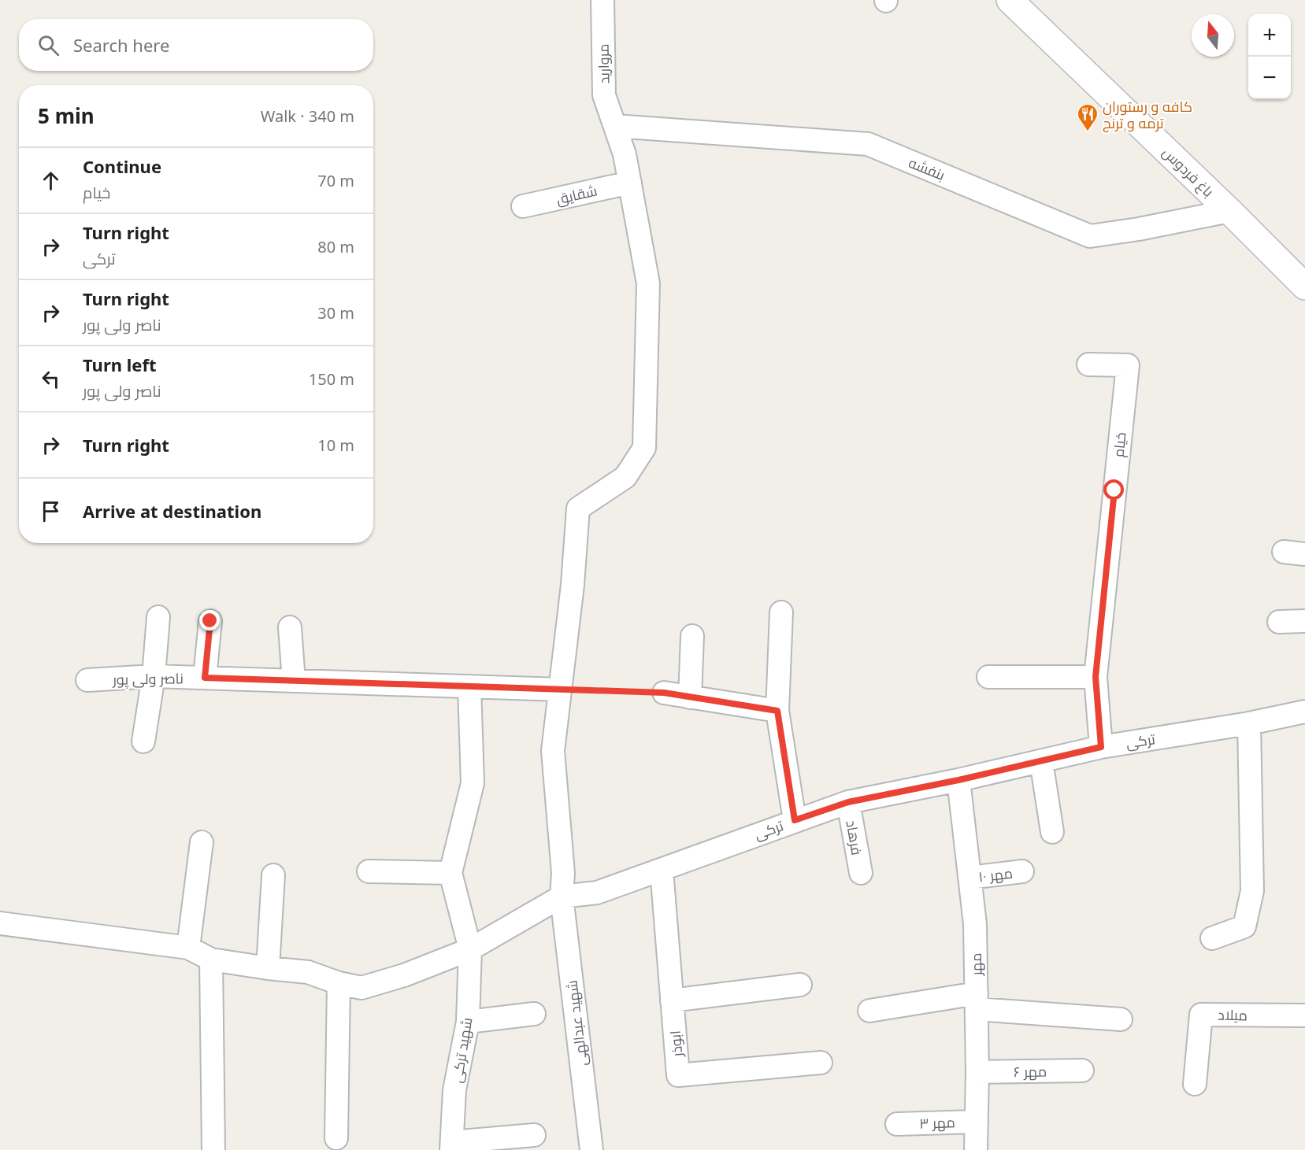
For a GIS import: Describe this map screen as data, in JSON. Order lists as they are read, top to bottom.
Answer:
{
  "streets": {
    "street": [
      "مروارید",
      "بنفشه",
      "باغ فردوس",
      "شقایق",
      "خیام",
      "ناصر ولی پور",
      "ترکی",
      "فرهاد",
      "مهر ۱۰",
      "مهر",
      "میلاد",
      "شهید عبدالهی",
      "ابوذر",
      "شهید ترکی",
      "مهر ۶",
      "مهر ۳"
    ]
  },
  "crossings": [
    ["مروارید", "بنفشه"],
    ["مروارید", "شقایق"],
    ["مروارید", "ناصر ولی پور"],
    ["مروارید", "شهید عبدالهی"],
    ["بنفشه", "باغ فردوس"],
    ["خیام", "ترکی"],
    ["ناصر ولی پور", "شهید عبدالهی"],
    ["ترکی", "فرهاد"],
    ["ترکی", "مهر"],
    ["ترکی", "شهید عبدالهی"],
    ["ترکی", "ابوذر"],
    ["ترکی", "شهید ترکی"],
    ["مهر ۱۰", "مهر"],
    ["مهر", "مهر ۶"],
    ["مهر", "مهر ۳"]
  ],
  "places": {
    "restaurant": ["کافه و رستوران ترمه و ترنج"]
  },
  "north": "top",
  "page": {
    "map_buttons": ["+", "−"],
    "search": "Search here",
    "heading": ["5 min", "Walk · 340 m"],
    "list": [
      ["Continue", "خیام", "70 m"],
      ["Turn right", "ترکی", "80 m"],
      ["Turn right", "ناصر ولی پور", "30 m"],
      ["Turn left", "ناصر ولی پور", "150 m"],
      ["Turn right", "10 m"],
      "Arrive at destination"
    ]
  }
}
